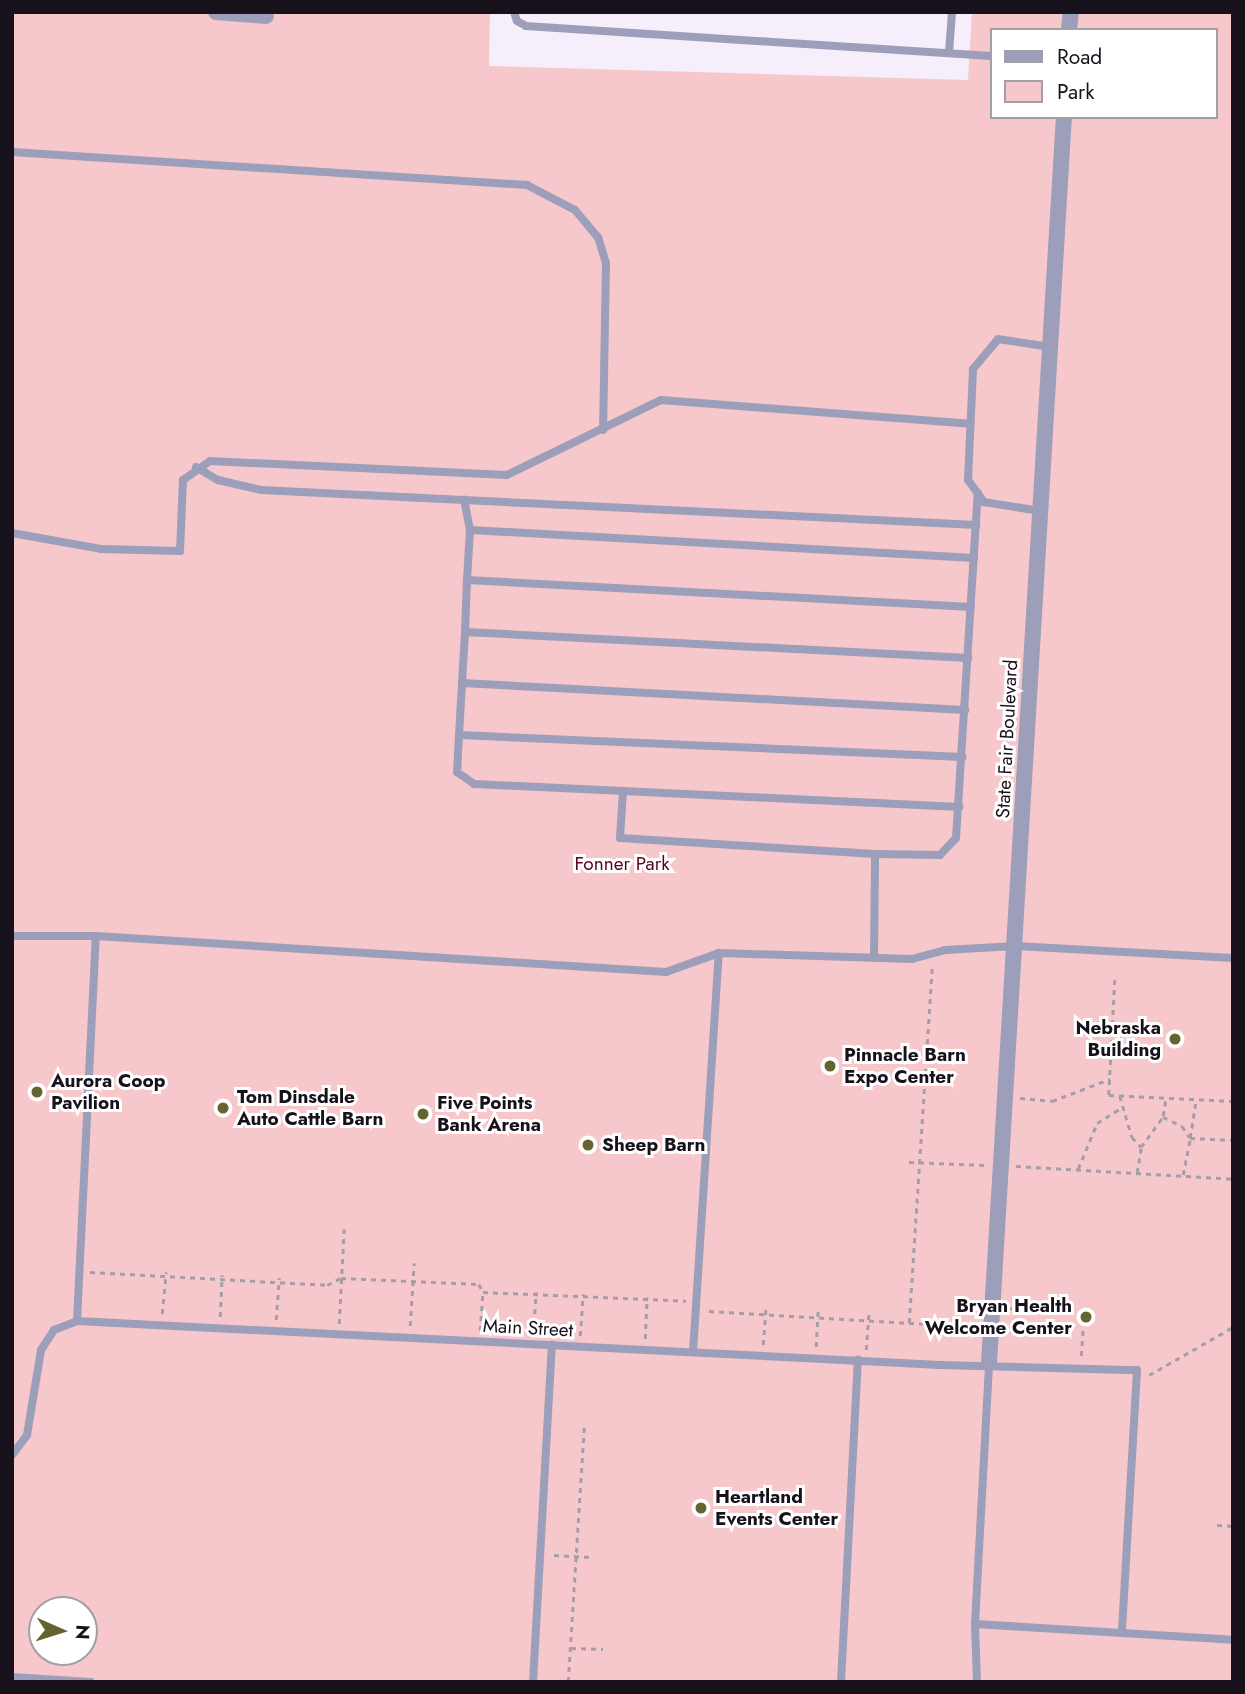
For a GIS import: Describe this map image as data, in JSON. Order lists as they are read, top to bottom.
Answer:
{
  "streets": {
    "street": ["State Fair Boulevard"],
    "lane": ["Main Street"]
  },
  "crossings": [
    ["State Fair Boulevard", "Main Street"]
  ],
  "parks": ["Fonner Park"],
  "places": [
    "Nebraska Building",
    "Pinnacle Barn Expo Center",
    "Aurora Coop Pavilion",
    "Tom Dinsdale Auto Cattle Barn",
    "Five Points Bank Arena",
    "Sheep Barn",
    "Bryan Health Welcome Center",
    "Heartland Events Center"
  ],
  "legend": ["Road", "Park"],
  "north": "right"
}
